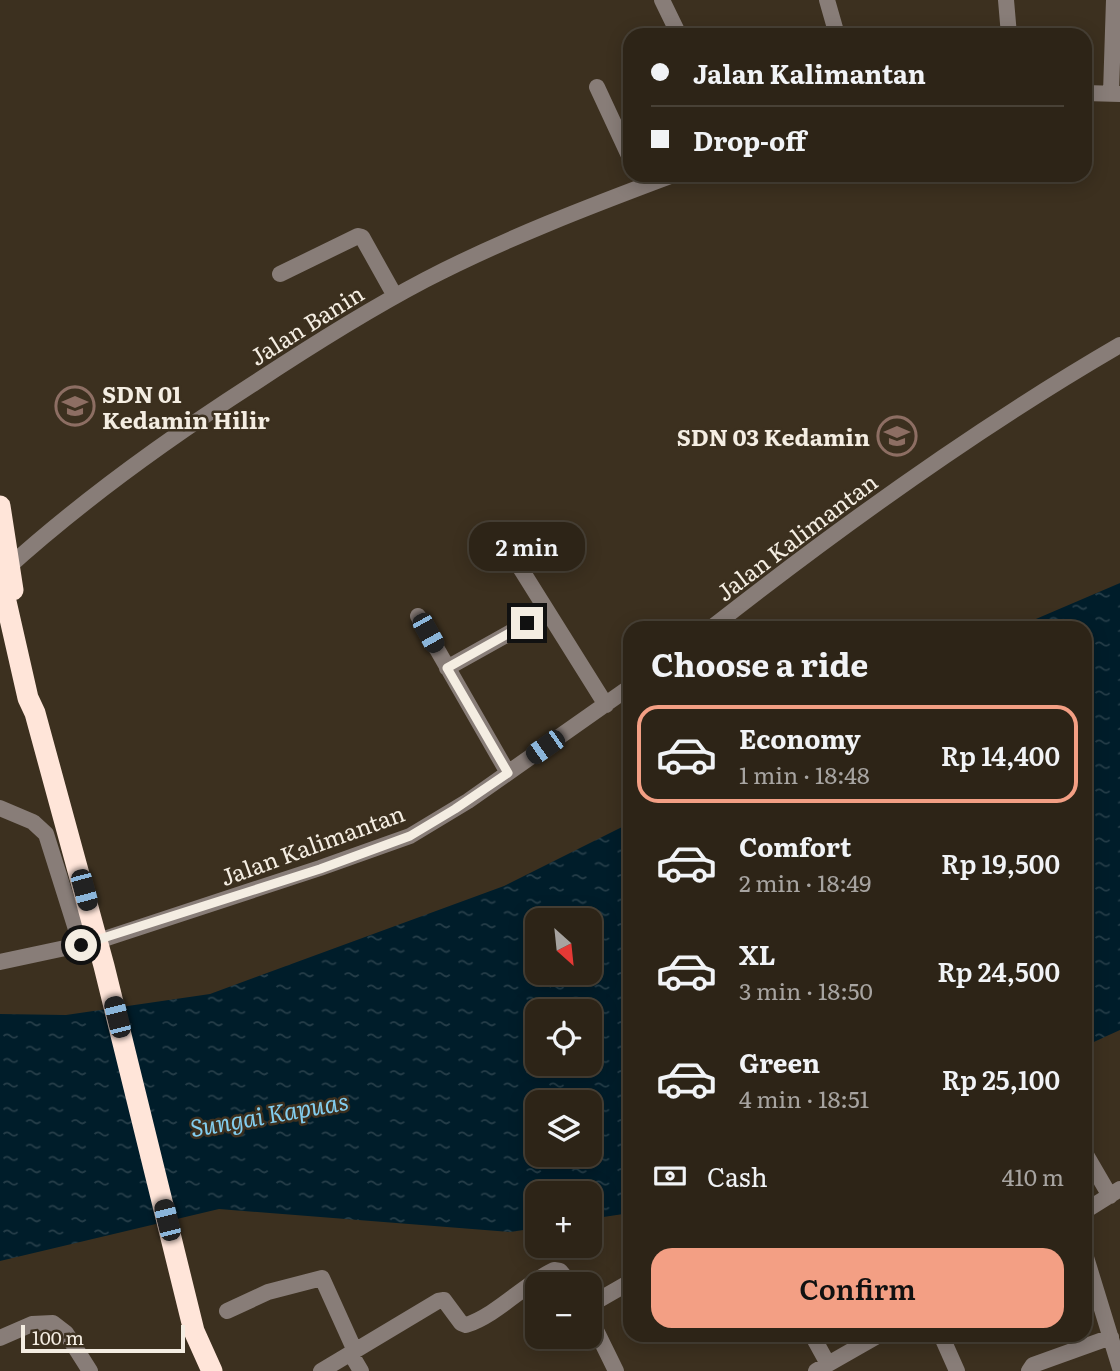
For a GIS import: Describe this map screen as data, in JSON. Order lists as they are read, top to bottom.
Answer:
{
  "streets": {
    "street": ["Jalan Banin", "Jalan Kalimantan"]
  },
  "water": ["Sungai Kapuas"],
  "places": {
    "school or university": ["SDN 01 Kedamin Hilir", "SDN 03 Kedamin"]
  },
  "scale_bar": "100 m",
  "north": "bottom right",
  "page": {
    "banner": ["Jalan Kalimantan", "Drop-off"],
    "bubble": "2 min",
    "heading": "Choose a ride",
    "list": [
      {
        "name": "Economy",
        "note": "1 min · 18:48",
        "value": "Rp 14,400"
      },
      {
        "name": "Comfort",
        "note": "2 min · 18:49",
        "value": "Rp 19,500"
      },
      {
        "name": "XL",
        "note": "3 min · 18:50",
        "value": "Rp 24,500"
      },
      {
        "name": "Green",
        "note": "4 min · 18:51",
        "value": "Rp 25,100"
      }
    ],
    "map_buttons": ["+", "−"],
    "pay": ["Cash", "410 m"],
    "buttons": "Confirm",
    "scale": "100 m"
  }
}
